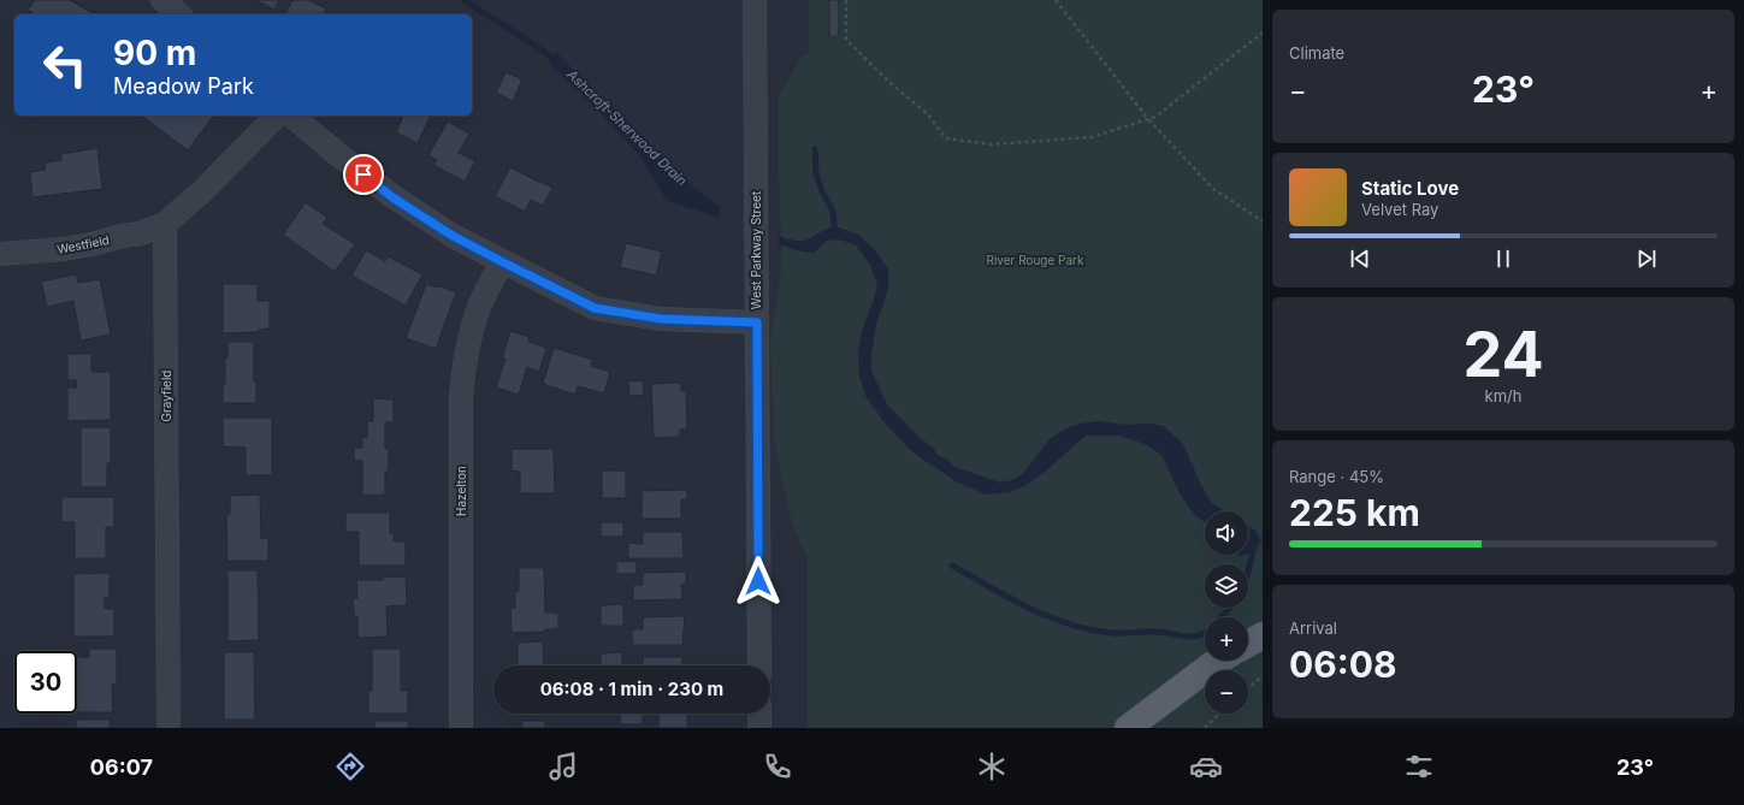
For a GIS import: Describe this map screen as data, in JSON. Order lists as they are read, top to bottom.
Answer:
{
  "streets": {
    "street": [
      "Westfield",
      "West Parkway Street",
      "Grayfield",
      "Hazelton"
    ]
  },
  "crossings": [
    ["Westfield", "Grayfield"]
  ],
  "water": ["Ashcroft-Sherwood Drain"],
  "parks": ["River Rouge Park"],
  "page": {
    "tile": [
      "Climate",
      ["24", "km/h"],
      ["Range · 45%", "225 km"],
      ["Arrival", "06:08"]
    ],
    "turn": ["90 m", "Meadow Park"],
    "heat": ["−", "23°", "+"],
    "song": ["Static Love", "Velvet Ray"],
    "map_buttons": ["+", "−"],
    "limit": "30",
    "trip": "06:08 · 1 min · 230 m",
    "tabs": ["06:07", "23°"]
  }
}
